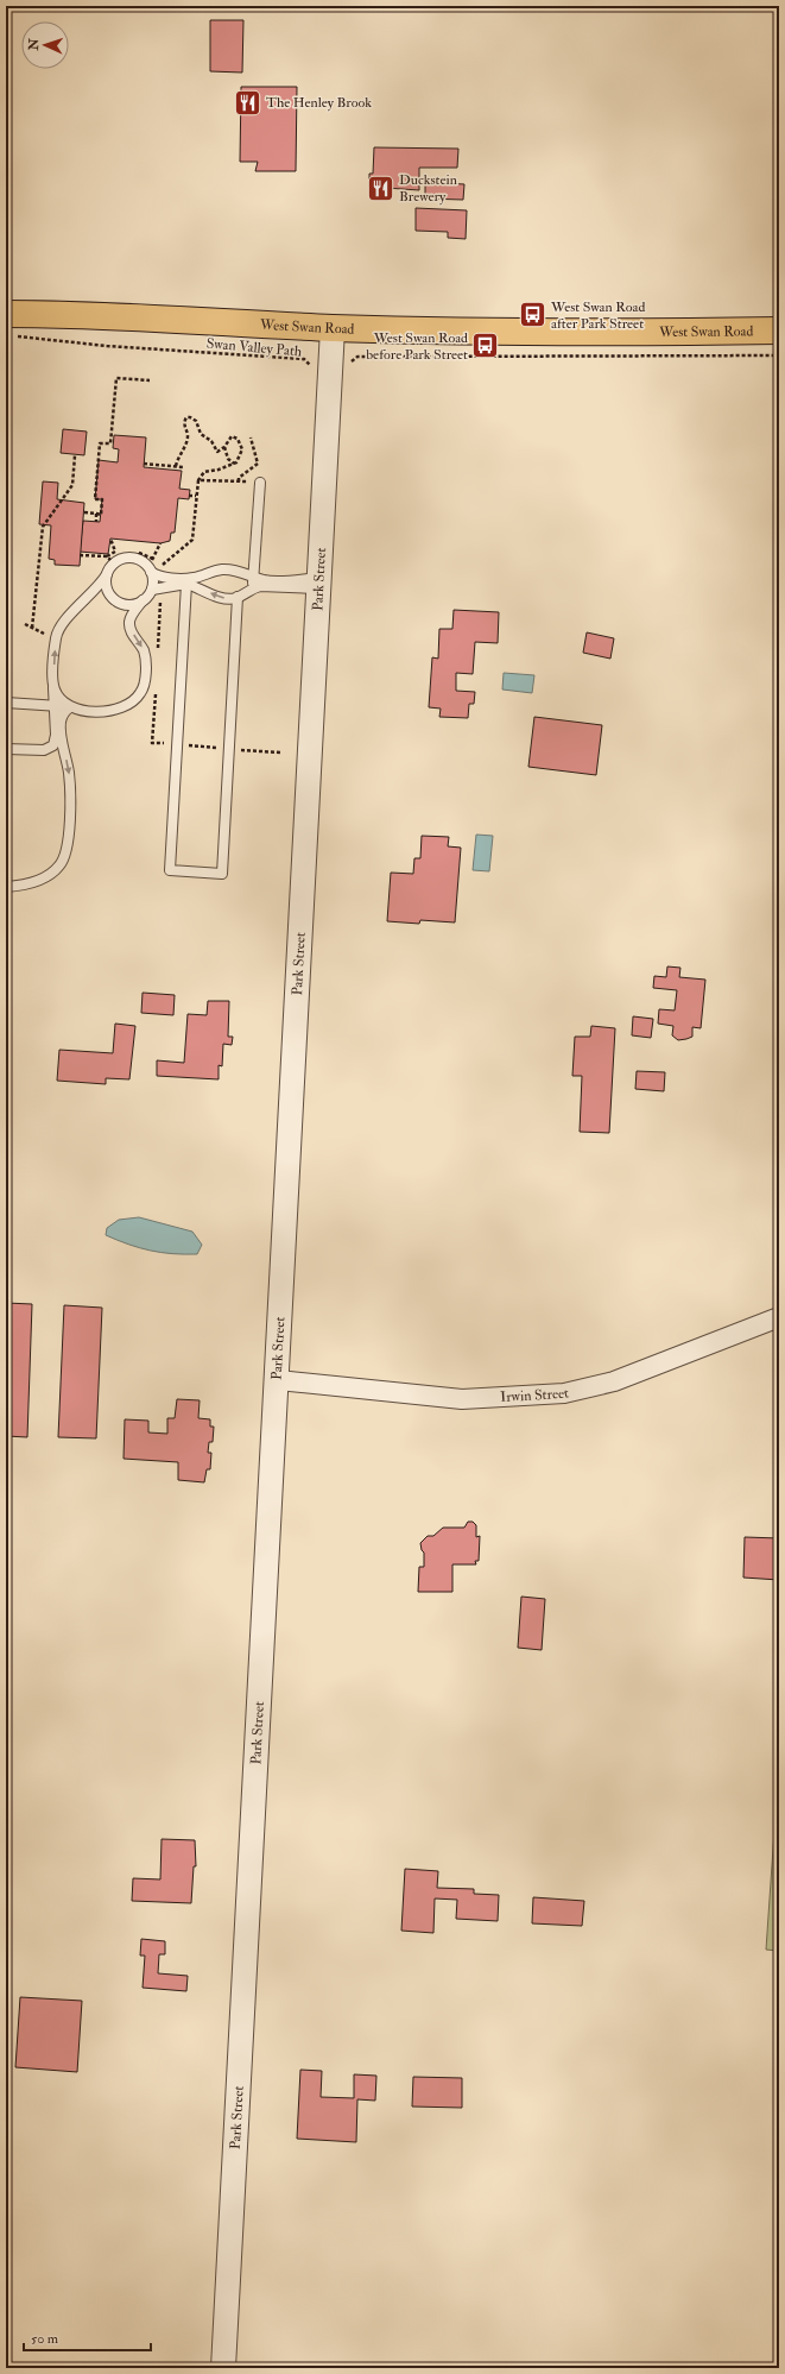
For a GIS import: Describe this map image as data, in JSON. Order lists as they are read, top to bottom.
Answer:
{
  "streets": {
    "main road": ["West Swan Road"],
    "street": ["Park Street", "Irwin Street"],
    "path": ["Swan Valley Path"]
  },
  "crossings": [
    ["West Swan Road", "Swan Valley Path"],
    ["West Swan Road", "Park Street"],
    ["Swan Valley Path", "Park Street"],
    ["Park Street", "Irwin Street"]
  ],
  "places": {
    "restaurant": ["The Henley Brook", "Duckstein Brewery"],
    "bus stop": ["West Swan Road after Park Street", "West Swan Road before Park Street"]
  },
  "scale_bar": "50 m",
  "north": "left"
}
